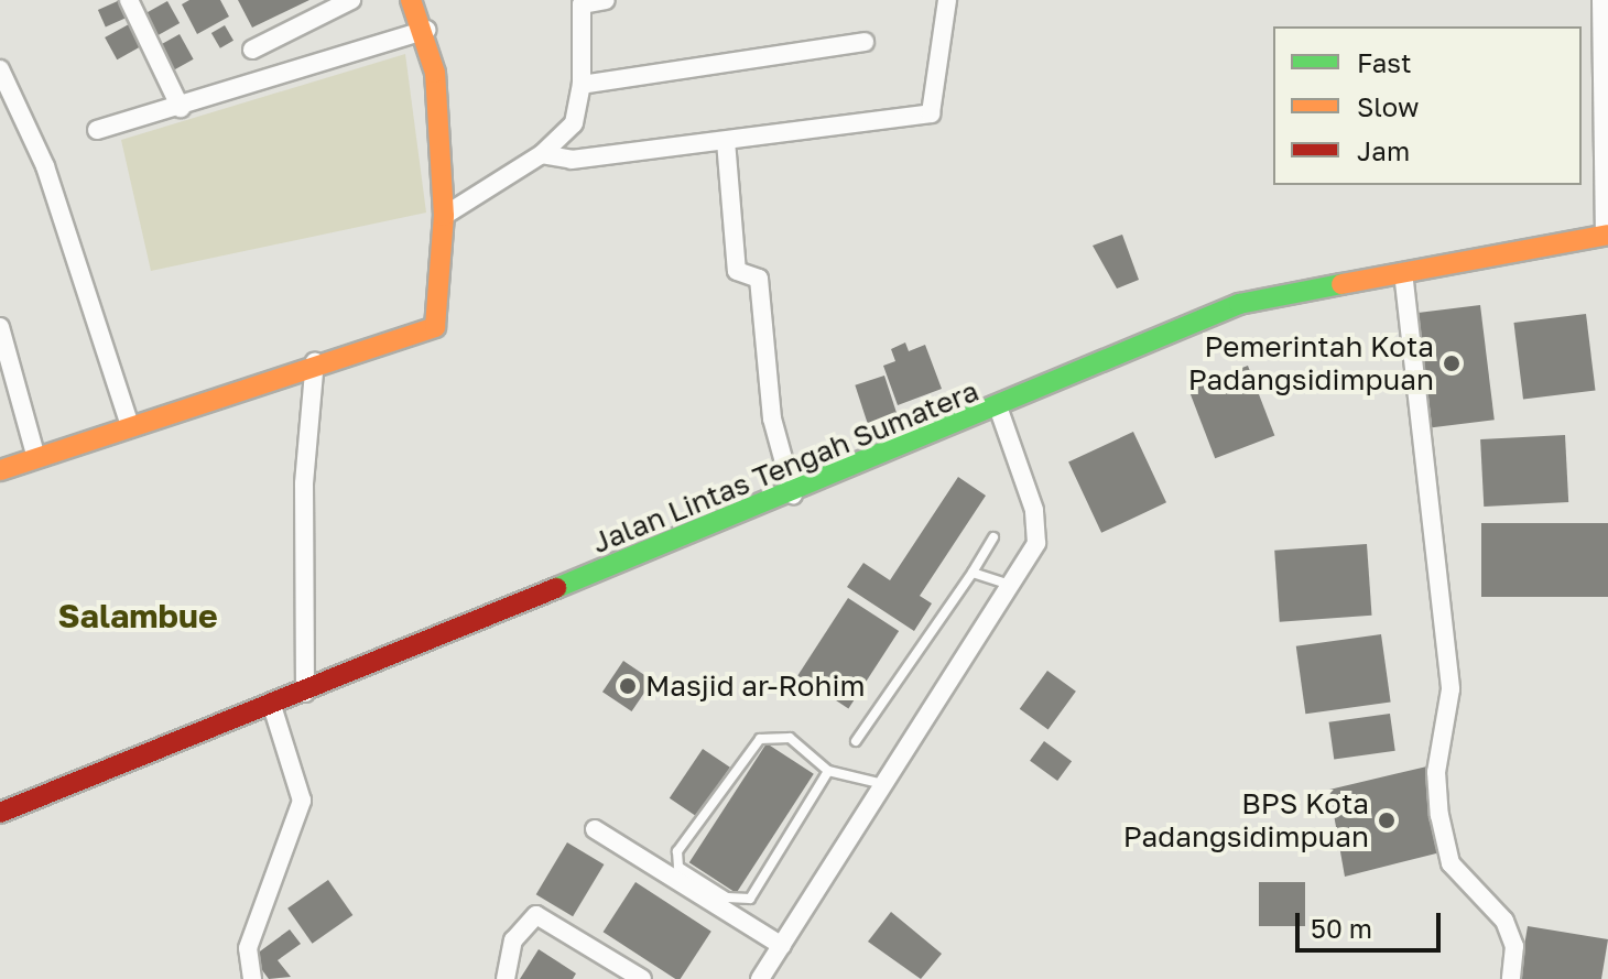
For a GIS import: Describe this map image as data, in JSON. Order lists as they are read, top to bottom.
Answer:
{
  "streets": {
    "main road": ["Jalan Lintas Tengah Sumatera"]
  },
  "districts": ["Salambue"],
  "places": ["Pemerintah Kota Padangsidimpuan", "Masjid ar-Rohim", "BPS Kota Padangsidimpuan"],
  "legend": ["Fast", "Slow", "Jam"],
  "scale_bar": "50 m"
}
